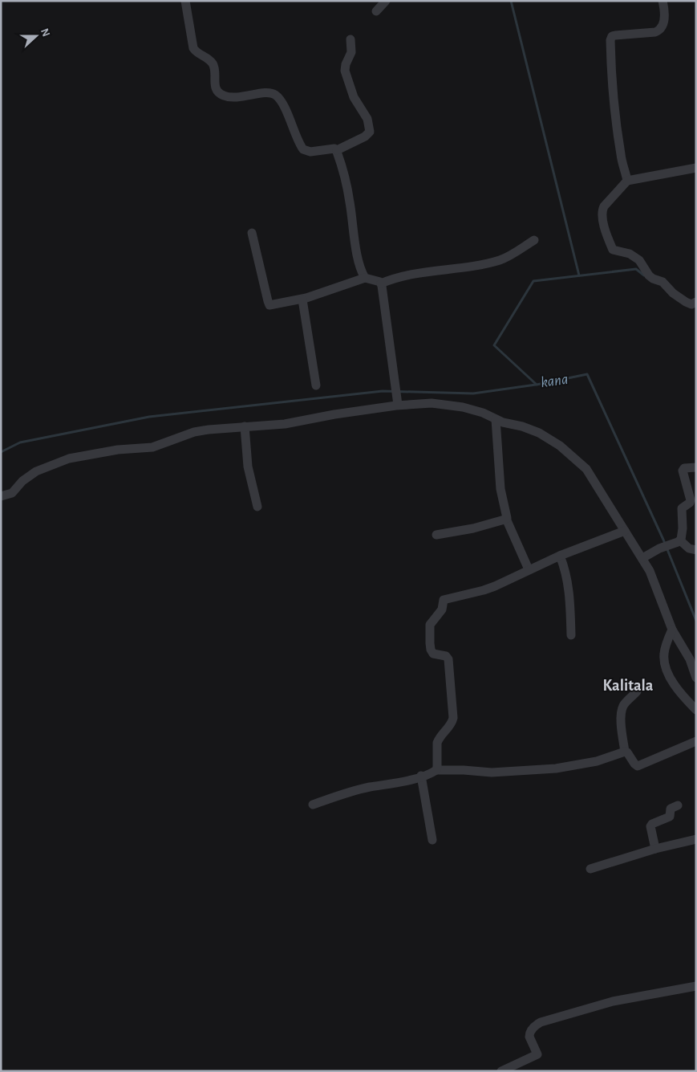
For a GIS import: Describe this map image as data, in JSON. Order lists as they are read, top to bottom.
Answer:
{
  "districts": ["Kalitala"],
  "water": ["kana"],
  "north": "right"
}
